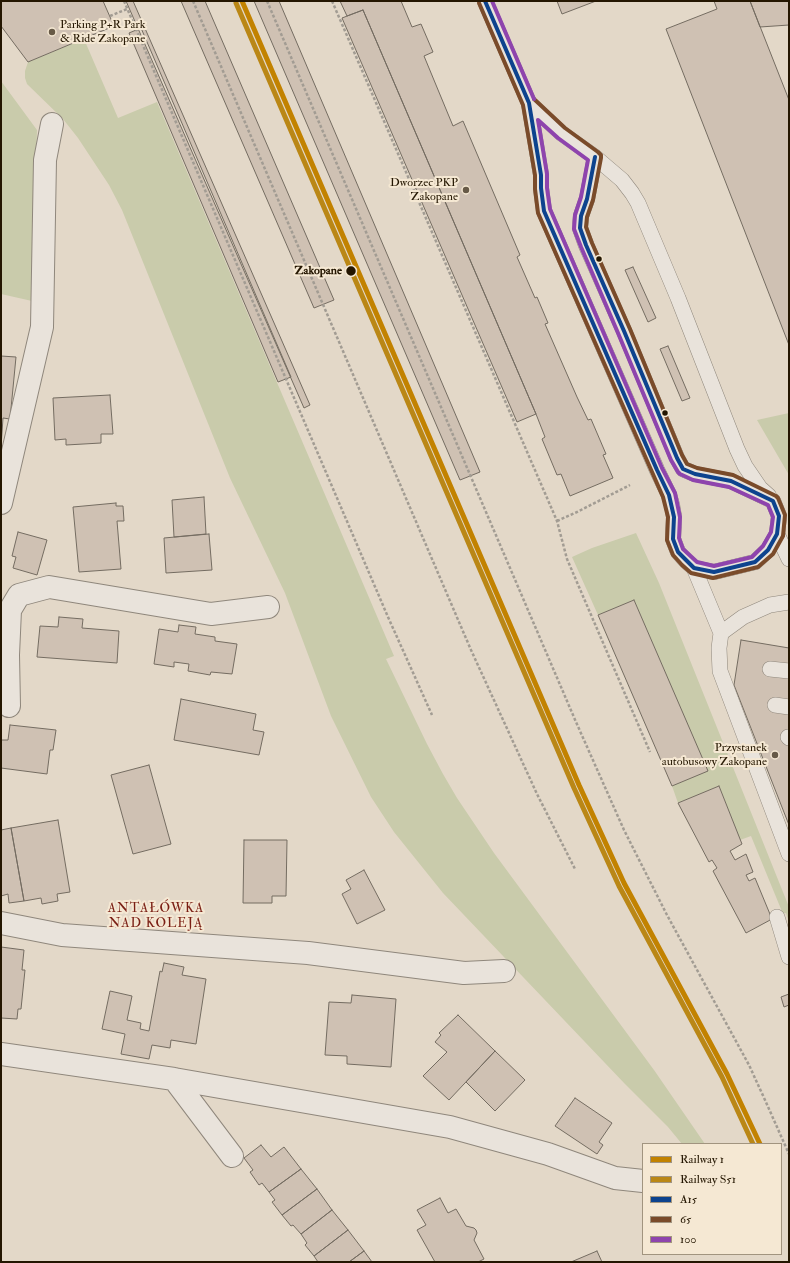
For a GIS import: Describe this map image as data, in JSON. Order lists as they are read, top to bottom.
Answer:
{
  "districts": ["ANTAŁÓWKA NAD KOLEJĄ"],
  "places": [
    "Parking P+R Park & Ride Zakopane",
    "Dworzec PKP Zakopane",
    "Zakopane",
    "Przystanek autobusowy Zakopane"
  ],
  "lines": [
    "rail line 1",
    "transit line A15",
    "transit line 100",
    "rail line S51",
    "transit line 65"
  ],
  "legend": [
    "Railway 1",
    "Railway S51",
    "A15",
    "65",
    "100"
  ]
}
